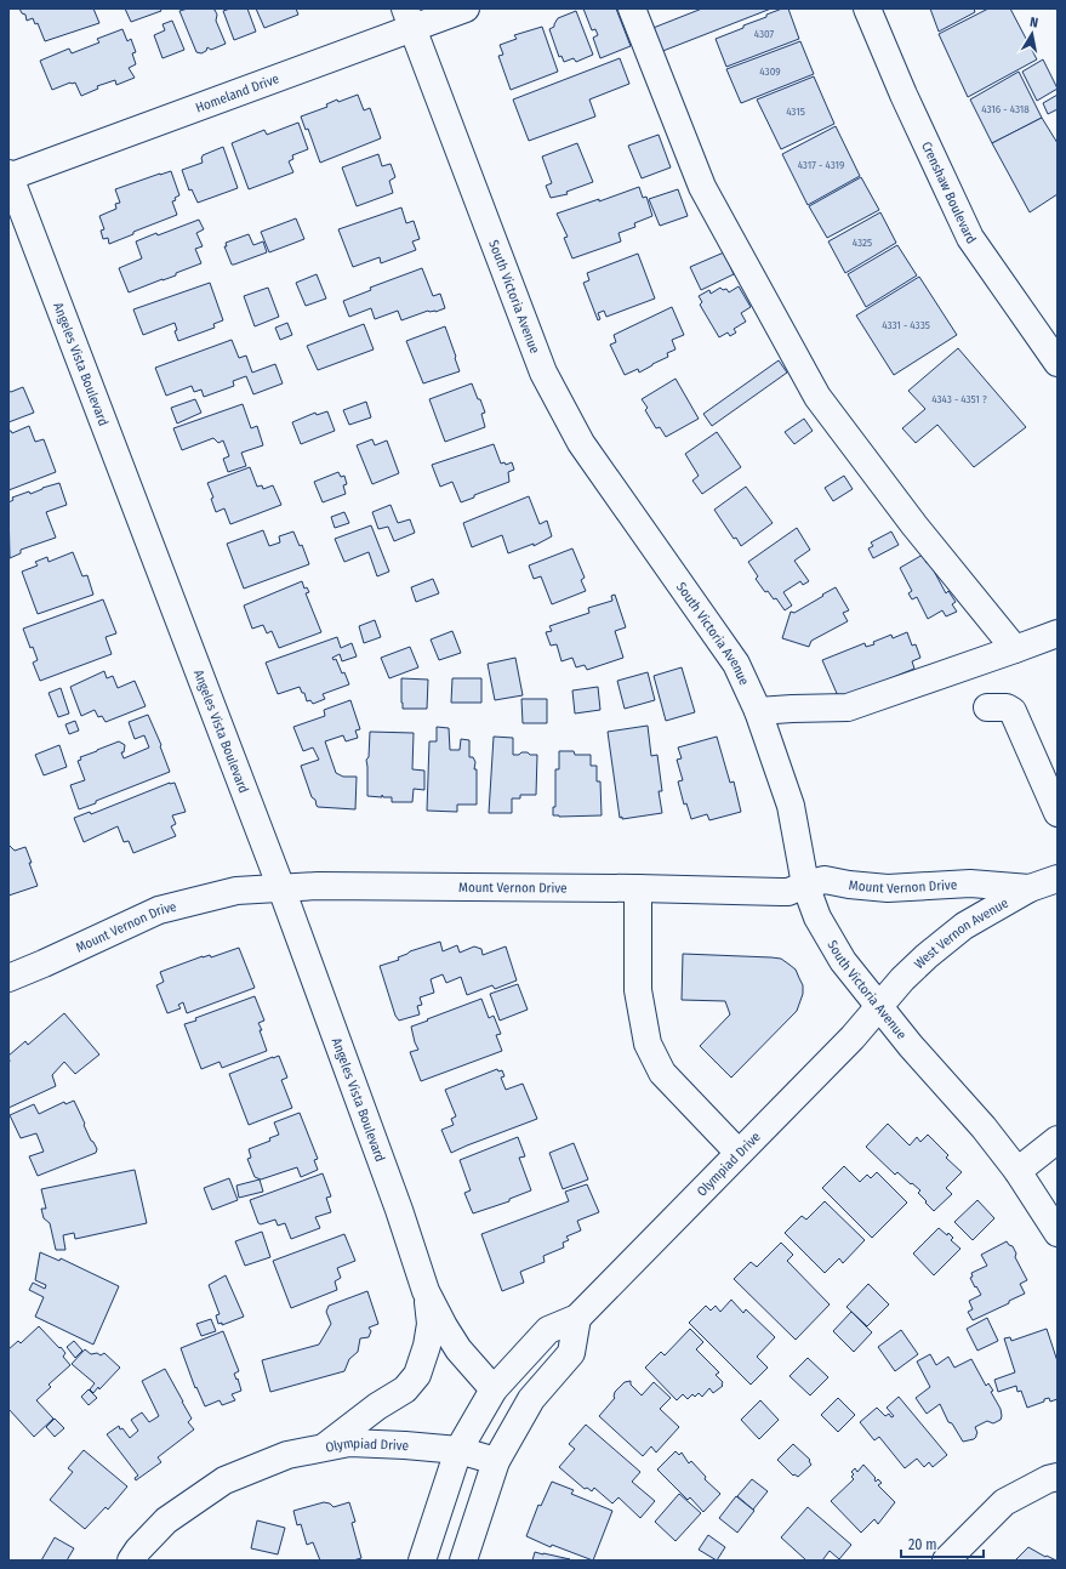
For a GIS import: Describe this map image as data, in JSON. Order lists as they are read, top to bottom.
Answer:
{
  "streets": {
    "street": [
      "Homeland Drive",
      "Crenshaw Boulevard",
      "South Victoria Avenue",
      "Angeles Vista Boulevard",
      "Mount Vernon Drive",
      "West Vernon Avenue",
      "Olympiad Drive"
    ]
  },
  "crossings": [
    ["Homeland Drive", "South Victoria Avenue"],
    ["Homeland Drive", "Angeles Vista Boulevard"],
    ["South Victoria Avenue", "Mount Vernon Drive"],
    ["South Victoria Avenue", "West Vernon Avenue"],
    ["South Victoria Avenue", "Olympiad Drive"],
    ["Angeles Vista Boulevard", "Mount Vernon Drive"],
    ["Angeles Vista Boulevard", "Olympiad Drive"],
    ["Mount Vernon Drive", "West Vernon Avenue"],
    ["West Vernon Avenue", "Olympiad Drive"]
  ],
  "house_numbers": [
    "4307",
    "4309",
    "4316 - 4318",
    "4315",
    "4317 - 4319",
    "4325",
    "4331 - 4335",
    "4343 - 4351 ?"
  ],
  "scale_bar": "20 m",
  "north": "top"
}
